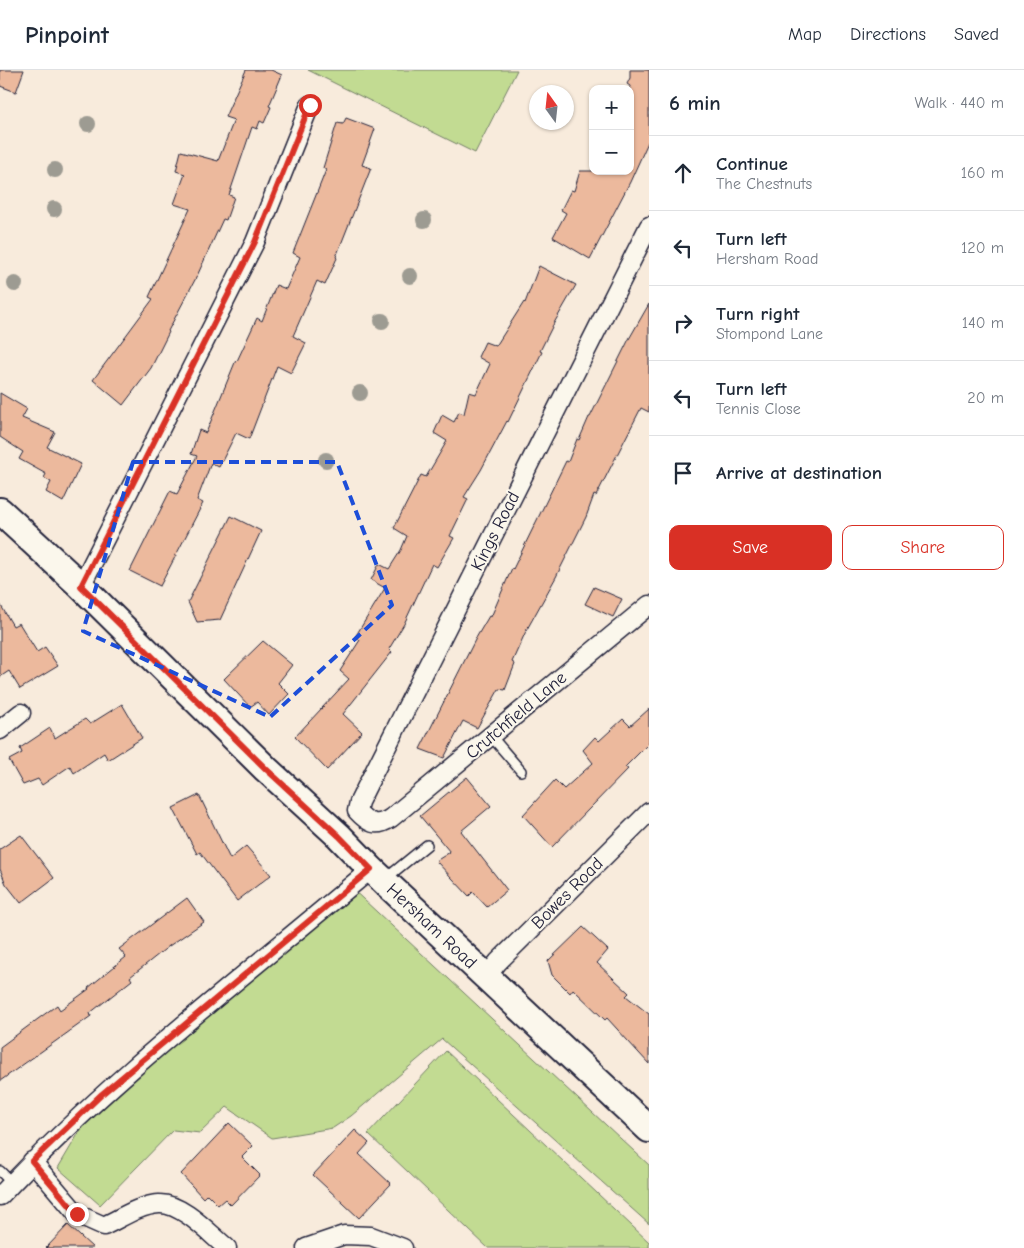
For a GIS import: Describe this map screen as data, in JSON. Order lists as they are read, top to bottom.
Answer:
{
  "streets": {
    "main road": ["Hersham Road"],
    "street": ["Kings Road", "Crutchfield Lane", "Bowes Road"]
  },
  "crossings": [
    ["Kings Road", "Crutchfield Lane"],
    ["Bowes Road", "Hersham Road"]
  ],
  "north": "top",
  "page": {
    "header": "Pinpoint",
    "nav": ["Map", "Directions", "Saved"],
    "heading": ["6 min", "Walk · 440 m"],
    "map_buttons": ["+", "−"],
    "list": [
      ["Continue", "The Chestnuts", "160 m"],
      ["Turn left", "Hersham Road", "120 m"],
      ["Turn right", "Stompond Lane", "140 m"],
      ["Turn left", "Tennis Close", "20 m"],
      "Arrive at destination"
    ],
    "buttons": ["Save", "Share"]
  }
}
